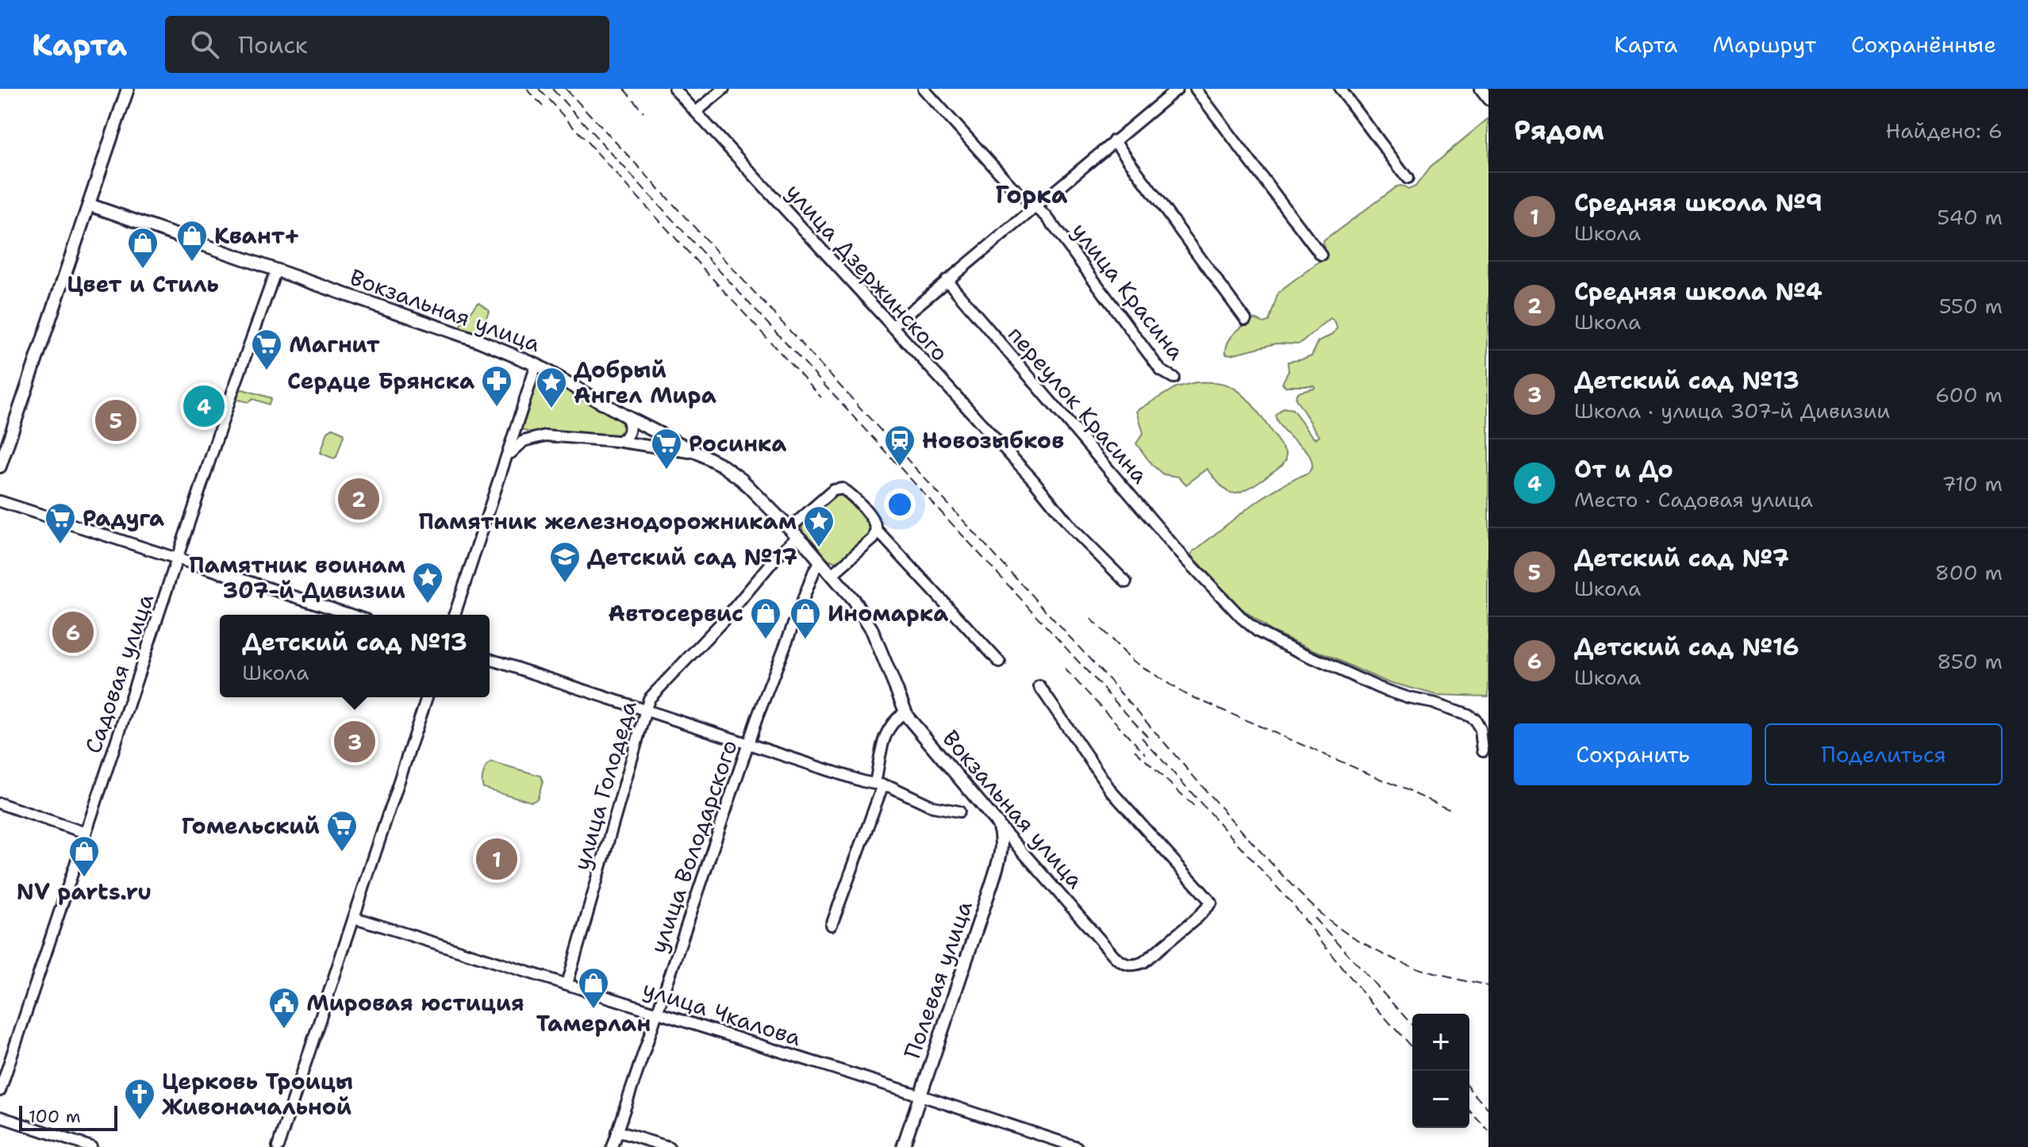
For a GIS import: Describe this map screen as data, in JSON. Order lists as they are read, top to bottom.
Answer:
{
  "streets": {
    "main road": ["Вокзальная улица", "Полевая улица"],
    "street": [
      "улица Дзержинского",
      "улица Красина",
      "переулок Красина",
      "Садовая улица",
      "улица Голодеда",
      "улица Володарского",
      "улица Чкалова"
    ]
  },
  "crossings": [
    ["Вокзальная улица", "Садовая улица"],
    ["Вокзальная улица", "улица Голодеда"],
    ["Вокзальная улица", "улица Володарского"],
    ["Вокзальная улица", "Полевая улица"],
    ["улица Голодеда", "улица Чкалова"],
    ["улица Володарского", "улица Чкалова"],
    ["Полевая улица", "улица Чкалова"]
  ],
  "districts": ["Горка"],
  "places": {
    "shop": [
      "Квант+",
      "Цвет и Стиль",
      "Автосервис",
      "Иномарка",
      "NV parts.ru",
      "Тамерлан"
    ],
    "supermarket": [
      "Магнит",
      "Росинка",
      "Радуга",
      "Гомельский"
    ],
    "pharmacy": ["Сердце Брянска"],
    "place": ["Добрый Ангел Мира", "Памятник железнодорожникам", "Памятник воинам 307-й Дивизии"],
    "station": ["Новозыбков"],
    "school or university": ["Детский сад №17"],
    "public building": ["Мировая юстиция"],
    "church": ["Церковь Троицы Живоначальной"]
  },
  "scale_bar": "100 m",
  "page": {
    "header": "Карта",
    "search": "Поиск",
    "nav": ["Карта", "Маршрут", "Сохранённые"],
    "heading": ["Рядом", "Найдено: 6"],
    "list": [
      {
        "mark": "1",
        "name": "Средняя школа №9",
        "note": "Школа",
        "value": "540 m"
      },
      {
        "mark": "2",
        "name": "Средняя школа №4",
        "note": "Школа",
        "value": "550 m"
      },
      {
        "mark": "3",
        "name": "Детский сад №13",
        "note": "Школа · улица 307-й Дивизии",
        "value": "600 m"
      },
      {
        "mark": "4",
        "name": "От и До",
        "note": "Место · Садовая улица",
        "value": "710 m"
      },
      {
        "mark": "5",
        "name": "Детский сад №7",
        "note": "Школа",
        "value": "800 m"
      },
      {
        "mark": "6",
        "name": "Детский сад №16",
        "note": "Школа",
        "value": "850 m"
      }
    ],
    "pins": [
      "4",
      "5",
      "2",
      "6",
      "3",
      "1"
    ],
    "popup": ["Детский сад №13", "Школа"],
    "buttons": ["Сохранить", "Поделиться"],
    "map_buttons": ["+", "−"],
    "scale": "100 m"
  }
}
